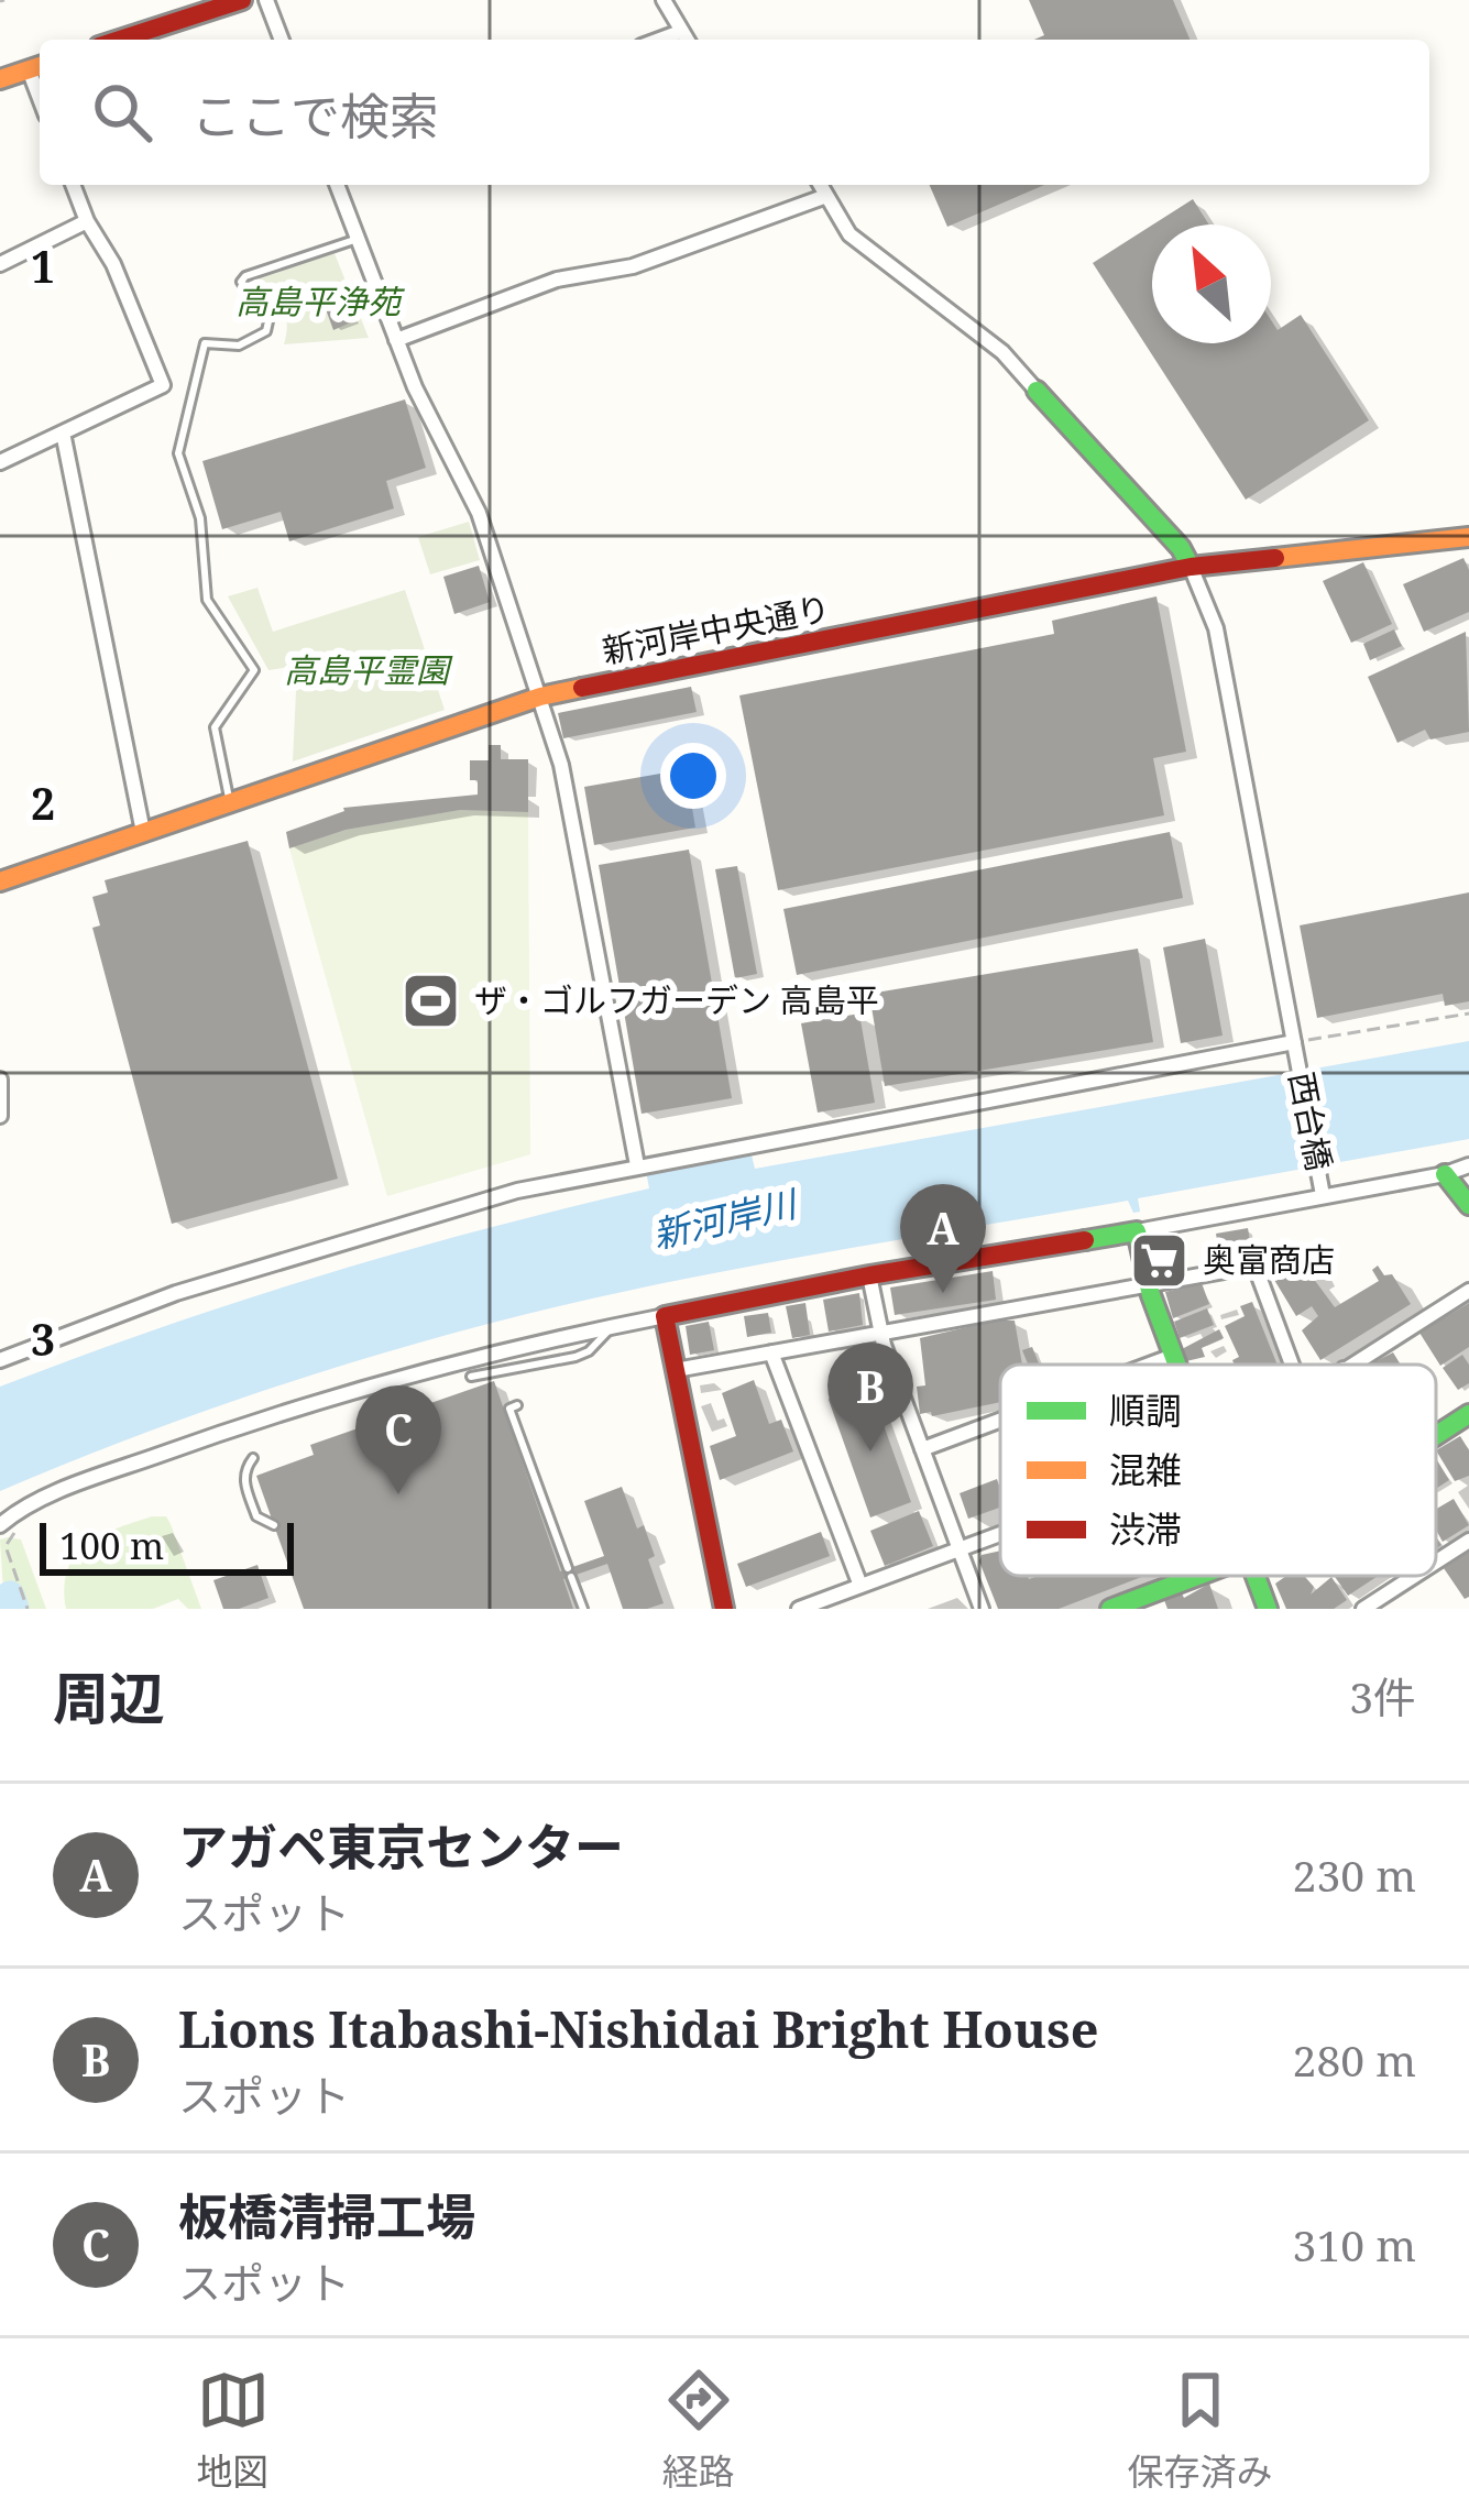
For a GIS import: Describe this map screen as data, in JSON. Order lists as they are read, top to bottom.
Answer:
{
  "streets": {
    "street": ["新河岸中央通り", "西台橋"]
  },
  "crossings": [
    ["新河岸中央通り", "西台橋"]
  ],
  "water": ["新河岸川"],
  "parks": ["高島平浄苑", "高島平霊園"],
  "places": {
    "sports": ["ザ・ゴルフガーデン 高島平"],
    "supermarket": ["奥富商店"]
  },
  "legend": ["順調", "混雑", "渋滞"],
  "scale_bar": "100 m",
  "north": "top left",
  "page": {
    "search": "ここで検索",
    "pins": ["A", "B", "C"],
    "scale": "100 m",
    "heading": ["周辺", "3件"],
    "list": [
      {
        "mark": "A",
        "name": "アガペ東京センター",
        "note": "スポット",
        "value": "230 m"
      },
      {
        "mark": "B",
        "name": "Lions Itabashi-Nishidai Bright House",
        "note": "スポット",
        "value": "280 m"
      },
      {
        "mark": "C",
        "name": "板橋清掃工場",
        "note": "スポット",
        "value": "310 m"
      }
    ],
    "nav": ["地図", "経路", "保存済み"]
  },
  "grid": {
    "rows": ["1", "2", "3"]
  }
}
